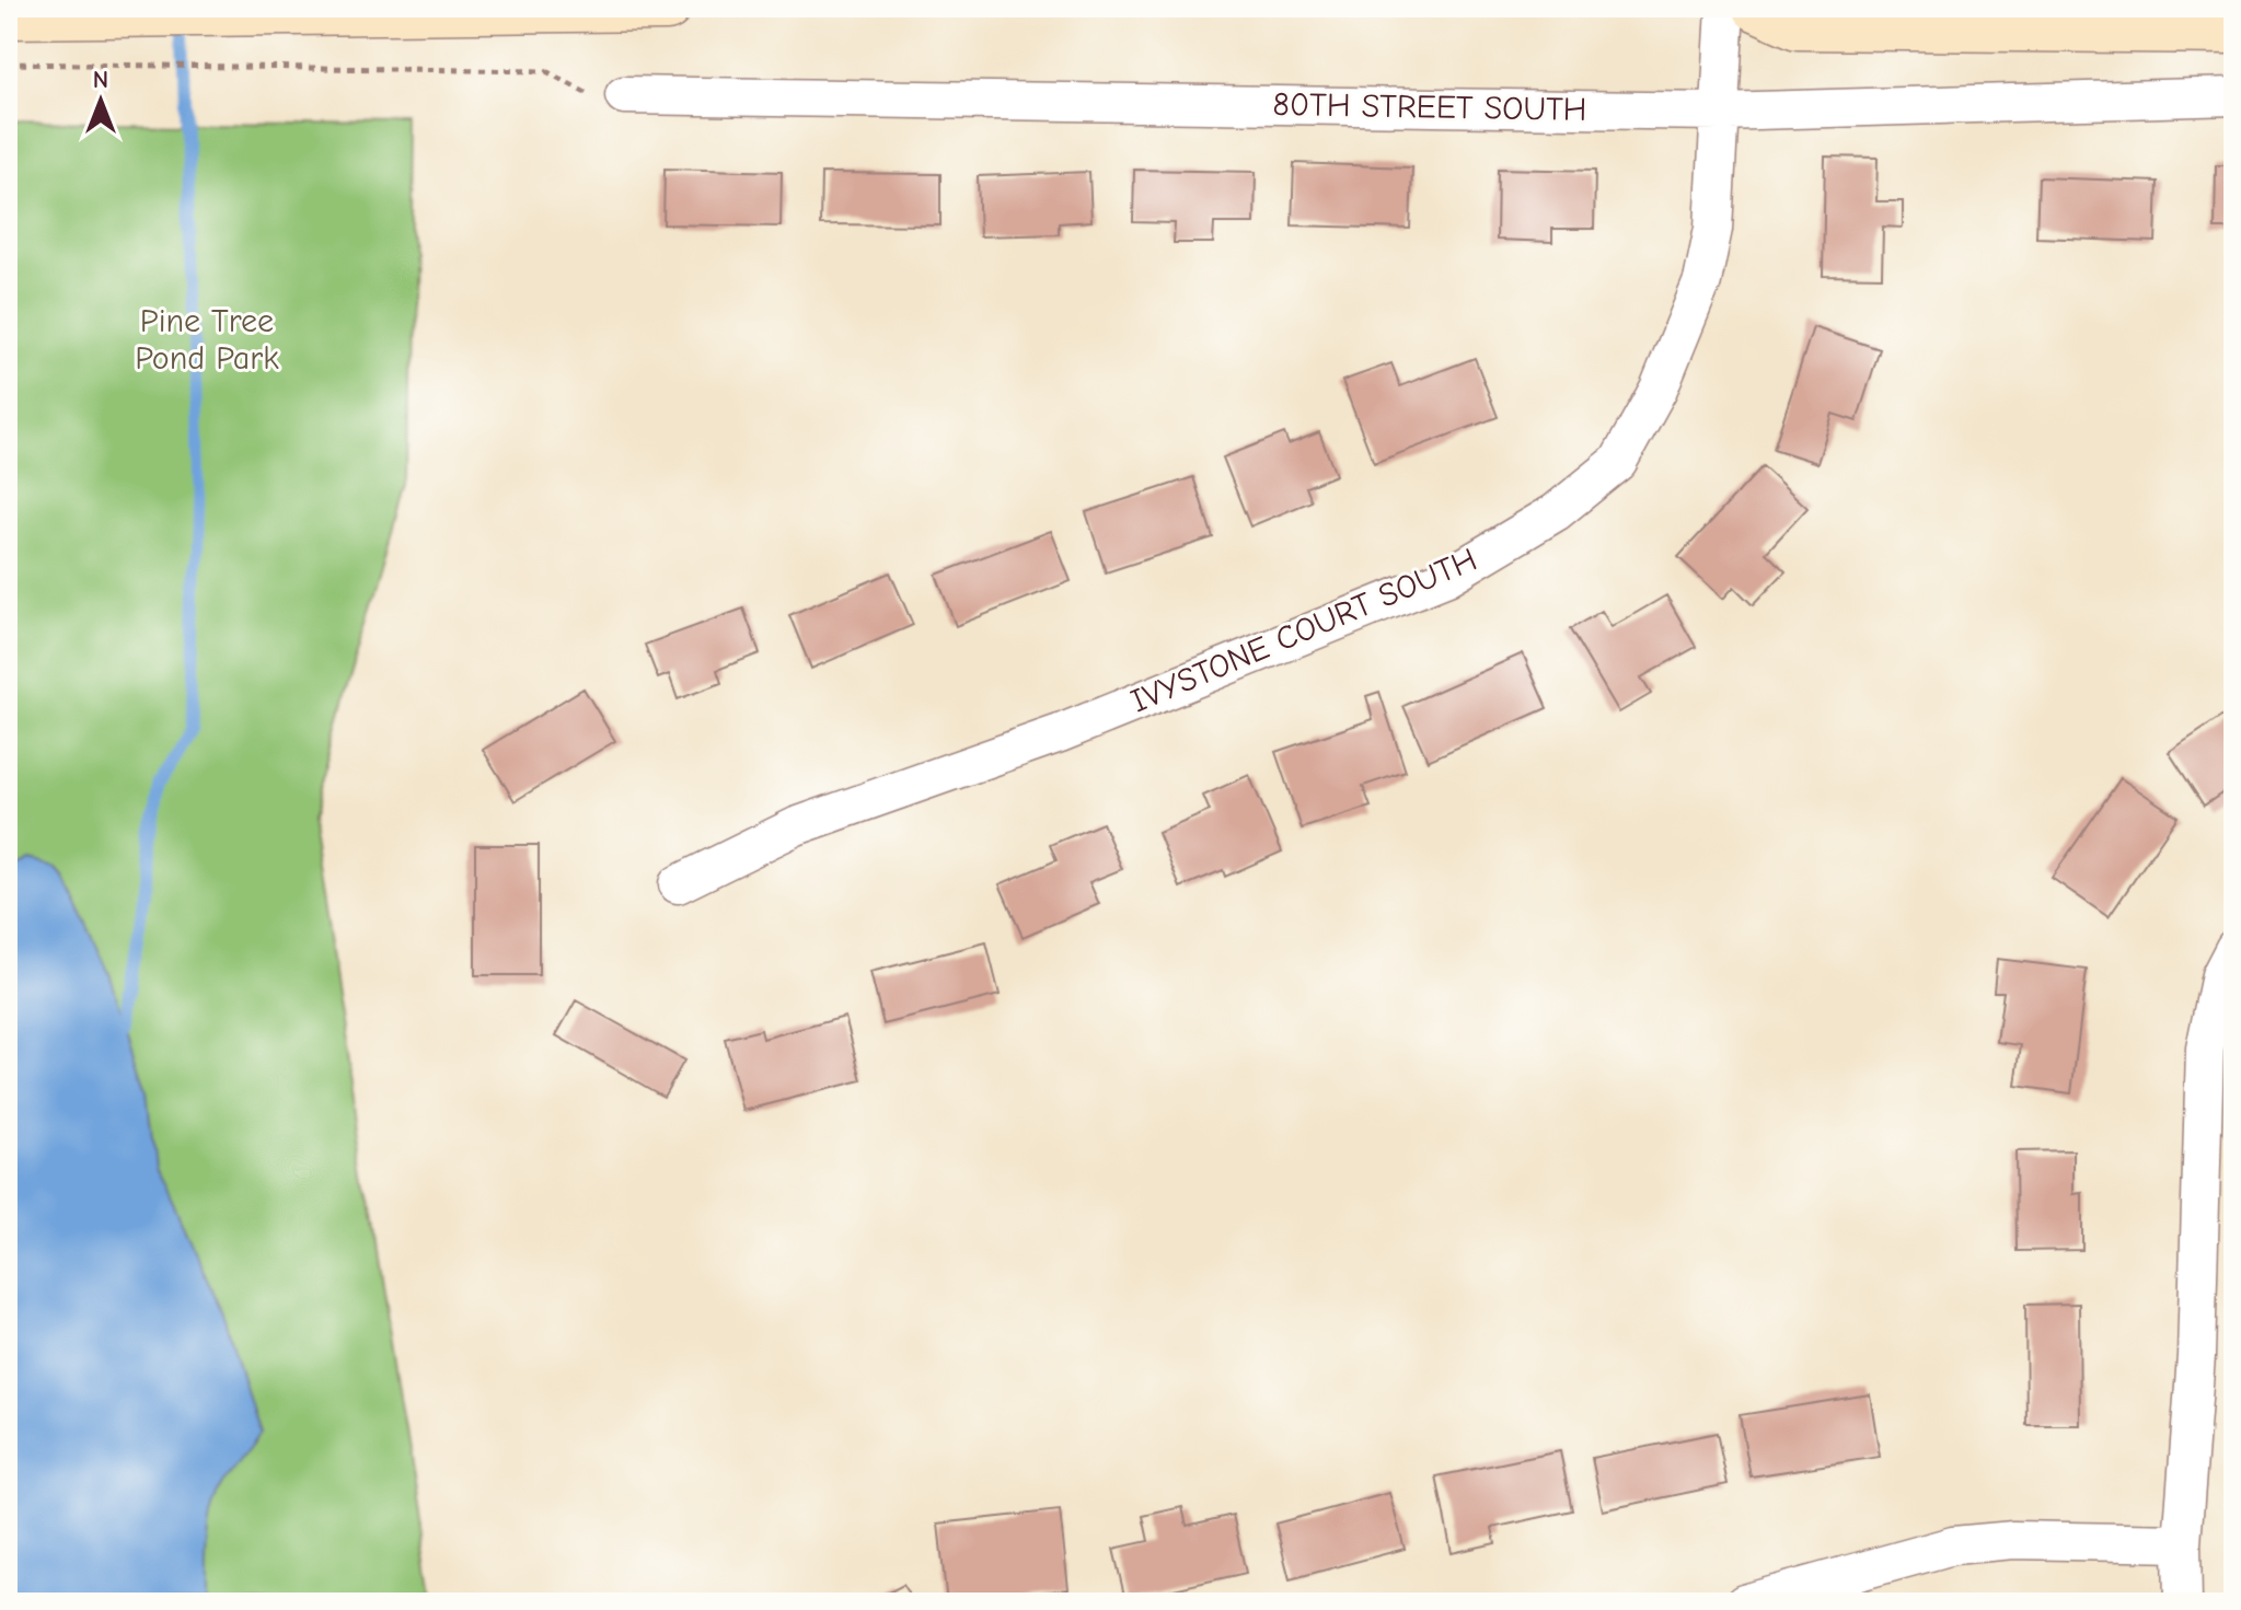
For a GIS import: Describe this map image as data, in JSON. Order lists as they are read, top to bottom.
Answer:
{
  "streets": {
    "street": ["80TH STREET SOUTH", "IVYSTONE COURT SOUTH"]
  },
  "crossings": [
    ["80TH STREET SOUTH", "IVYSTONE COURT SOUTH"]
  ],
  "parks": ["Pine Tree Pond Park"],
  "north": "top"
}
